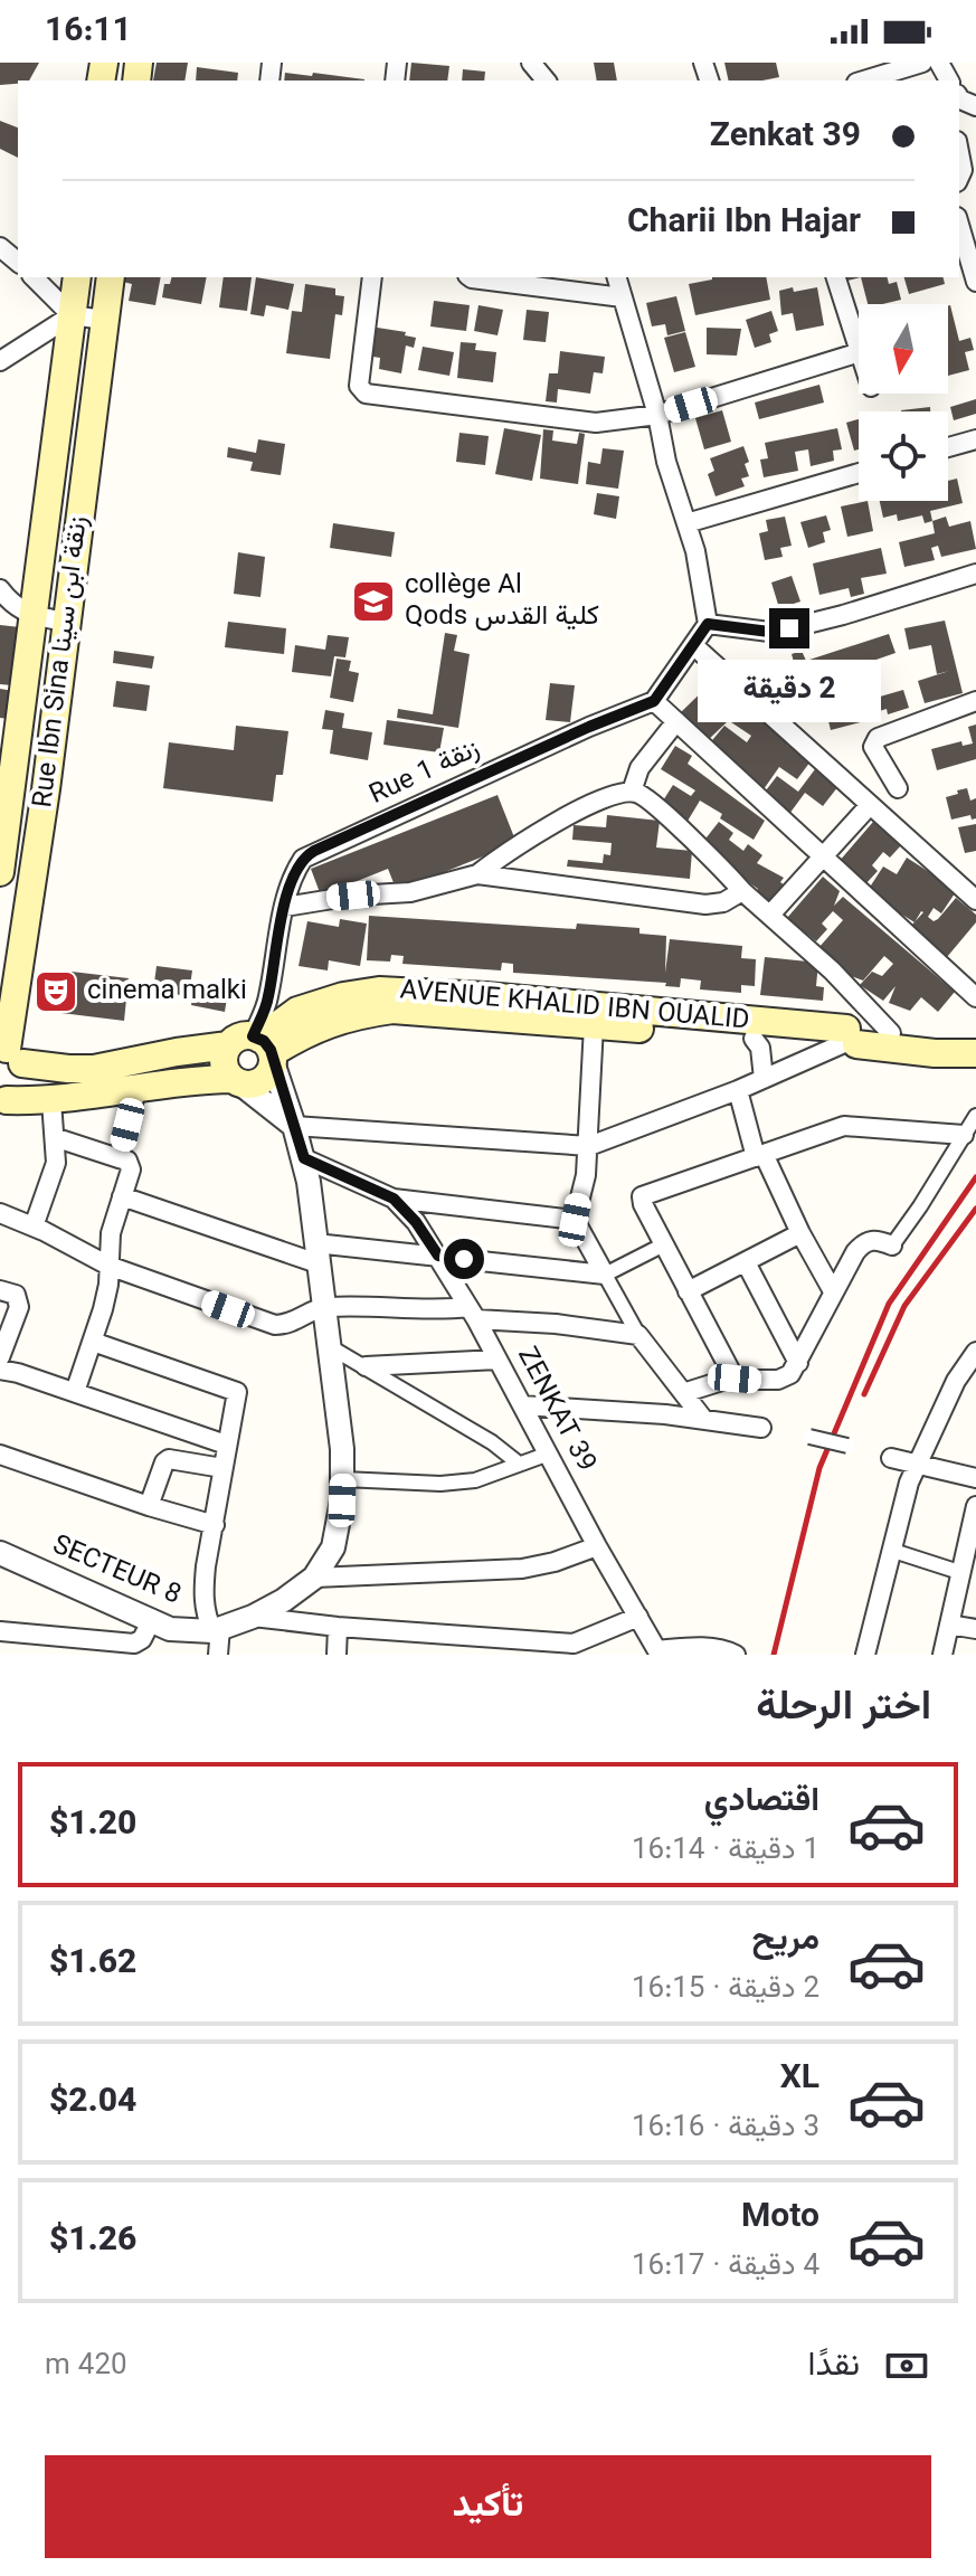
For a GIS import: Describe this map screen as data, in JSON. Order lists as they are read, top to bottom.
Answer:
{
  "streets": {
    "main road": ["Rue Ibn Sina زنقة ابن سينا", "AVENUE KHALID IBN OUALID"],
    "street": ["Rue 1 زنقة", "ZENKAT 39", "SECTEUR 8"]
  },
  "crossings": [
    ["Rue Ibn Sina زنقة ابن سينا", "AVENUE KHALID IBN OUALID"],
    ["Rue 1 زنقة", "AVENUE KHALID IBN OUALID"]
  ],
  "places": {
    "school or university": ["collège Al Qods كلية القدس"],
    "theatre": ["cinema malki"]
  },
  "north": "bottom",
  "page": {
    "status": "16:11",
    "banner": ["Zenkat 39", "Charii Ibn Hajar"],
    "bubble": "2 دقيقة",
    "heading": "اختر الرحلة",
    "list": [
      {
        "name": "اقتصادي",
        "note": "1 دقيقة · 16:14",
        "value": "$1.20"
      },
      {
        "name": "مريح",
        "note": "2 دقيقة · 16:15",
        "value": "$1.62"
      },
      {
        "name": "XL",
        "note": "3 دقيقة · 16:16",
        "value": "$2.04"
      },
      {
        "name": "Moto",
        "note": "4 دقيقة · 16:17",
        "value": "$1.26"
      }
    ],
    "pay": ["نقدًا", "420 m"],
    "buttons": "تأكيد"
  }
}
